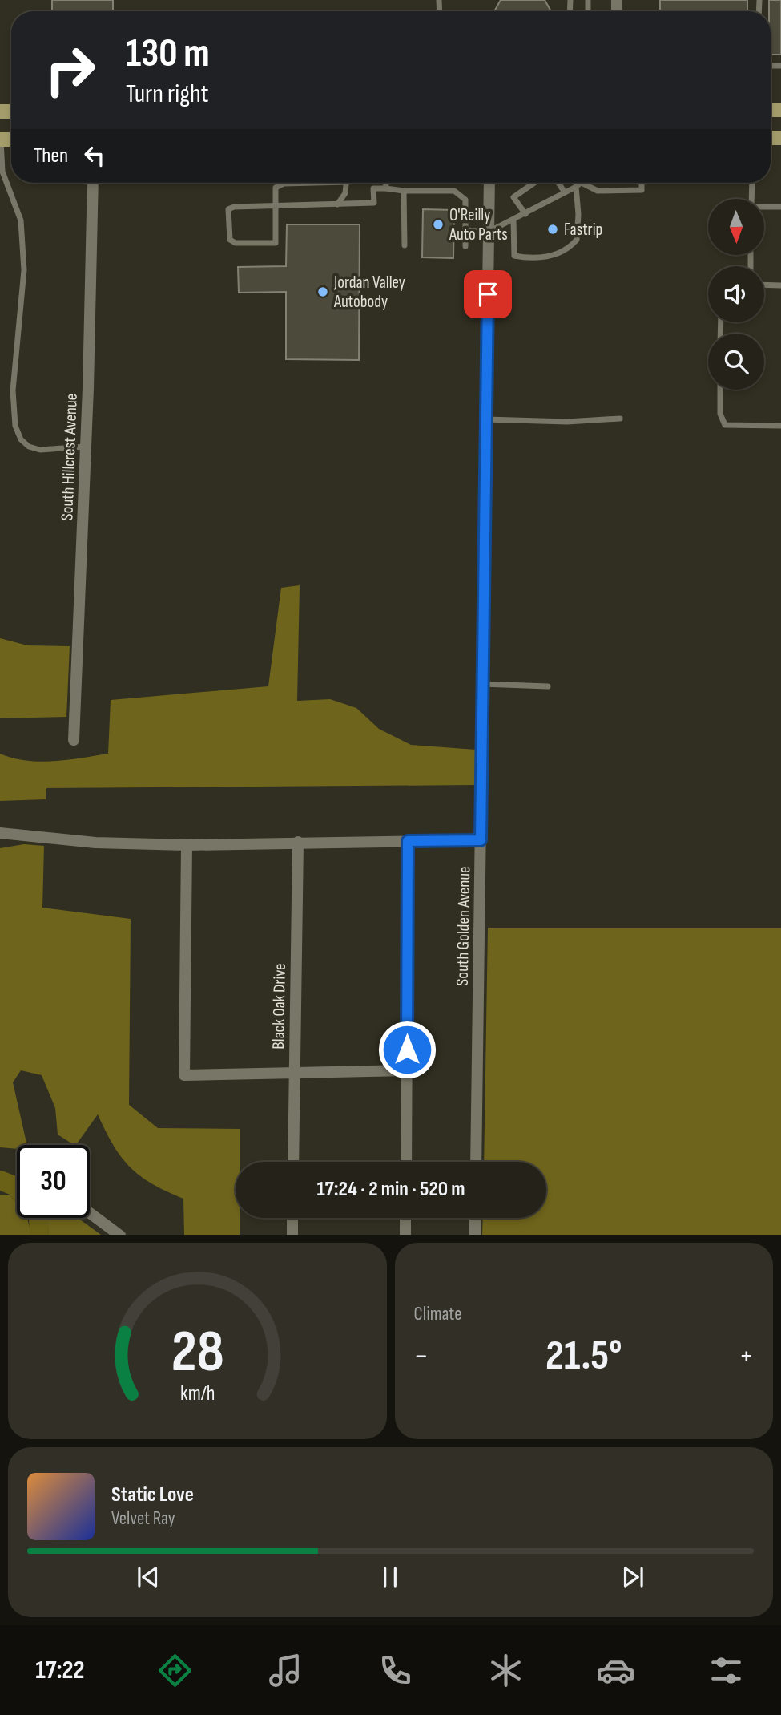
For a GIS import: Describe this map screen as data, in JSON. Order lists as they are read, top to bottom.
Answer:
{
  "streets": {
    "street": ["South Hillcrest Avenue", "South Golden Avenue", "Black Oak Drive"]
  },
  "places": ["O'Reilly Auto Parts", "Fastrip", "Jordan Valley Autobody"],
  "north": "bottom",
  "page": {
    "turn": ["130 m", "Turn right"],
    "then": "Then",
    "limit": "30",
    "trip": "17:24 · 2 min · 520 m",
    "tile": "Climate",
    "heat": ["−", "21.5°", "+"],
    "song": ["Static Love", "Velvet Ray"],
    "tabs": "17:22",
    "gauge": ["28", "km/h"]
  }
}
